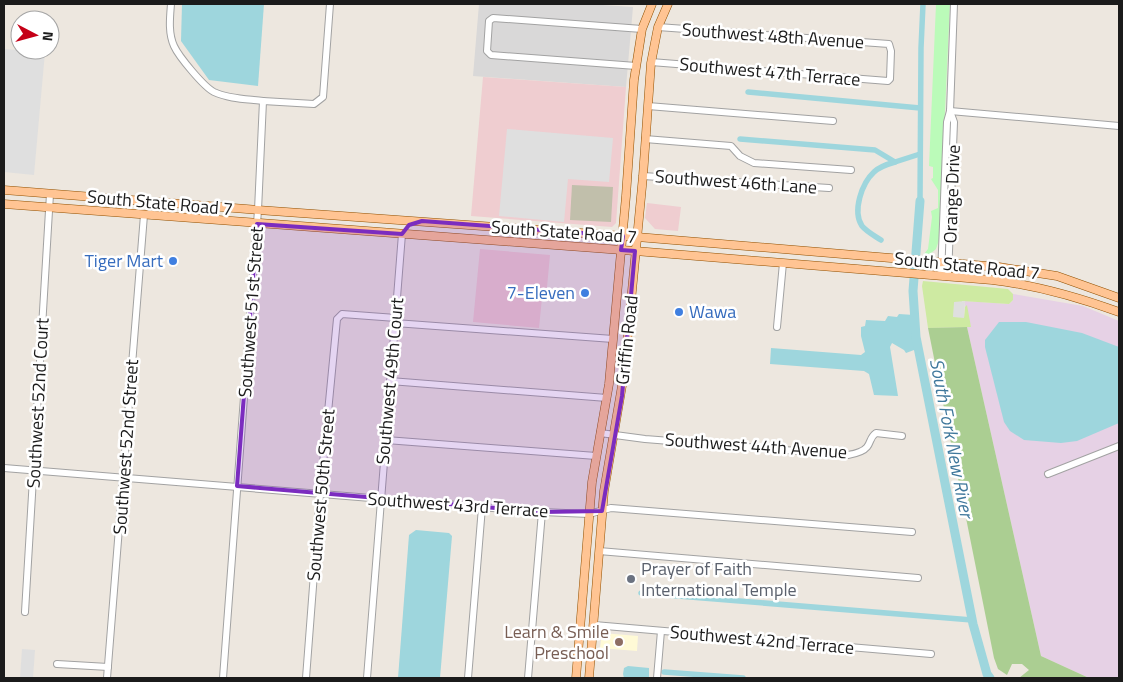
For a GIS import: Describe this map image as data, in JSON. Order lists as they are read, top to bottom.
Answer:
{
  "streets": {
    "main road": ["South State Road 7", "Griffin Road"],
    "street": [
      "Southwest 48th Avenue",
      "Southwest 47th Terrace",
      "Southwest 46th Lane",
      "Orange Drive",
      "Southwest 51st Street",
      "Southwest 49th Court",
      "Southwest 52nd Court",
      "Southwest 44th Avenue",
      "Southwest 52nd Street",
      "Southwest 50th Street",
      "Southwest 43rd Terrace",
      "Southwest 42nd Terrace"
    ]
  },
  "crossings": [
    ["Southwest 48th Avenue", "Southwest 47th Terrace"],
    ["Southwest 48th Avenue", "Griffin Road"],
    ["Southwest 47th Terrace", "Griffin Road"],
    ["Southwest 46th Lane", "Griffin Road"],
    ["Orange Drive", "South State Road 7"],
    ["South State Road 7", "Southwest 51st Street"],
    ["South State Road 7", "Griffin Road"],
    ["South State Road 7", "Southwest 49th Court"],
    ["South State Road 7", "Southwest 52nd Court"],
    ["South State Road 7", "Southwest 52nd Street"],
    ["Southwest 51st Street", "Southwest 43rd Terrace"],
    ["Griffin Road", "Southwest 44th Avenue"],
    ["Griffin Road", "Southwest 43rd Terrace"],
    ["Griffin Road", "Southwest 42nd Terrace"],
    ["Southwest 49th Court", "Southwest 50th Street"],
    ["Southwest 49th Court", "Southwest 43rd Terrace"],
    ["Southwest 52nd Court", "Southwest 43rd Terrace"],
    ["Southwest 52nd Street", "Southwest 43rd Terrace"],
    ["Southwest 50th Street", "Southwest 43rd Terrace"]
  ],
  "water": ["South Fork New River"],
  "places": [
    "Tiger Mart",
    "7-Eleven",
    "Wawa",
    "Prayer of Faith International Temple",
    "Learn & Smile Preschool"
  ],
  "north": "right"
}
